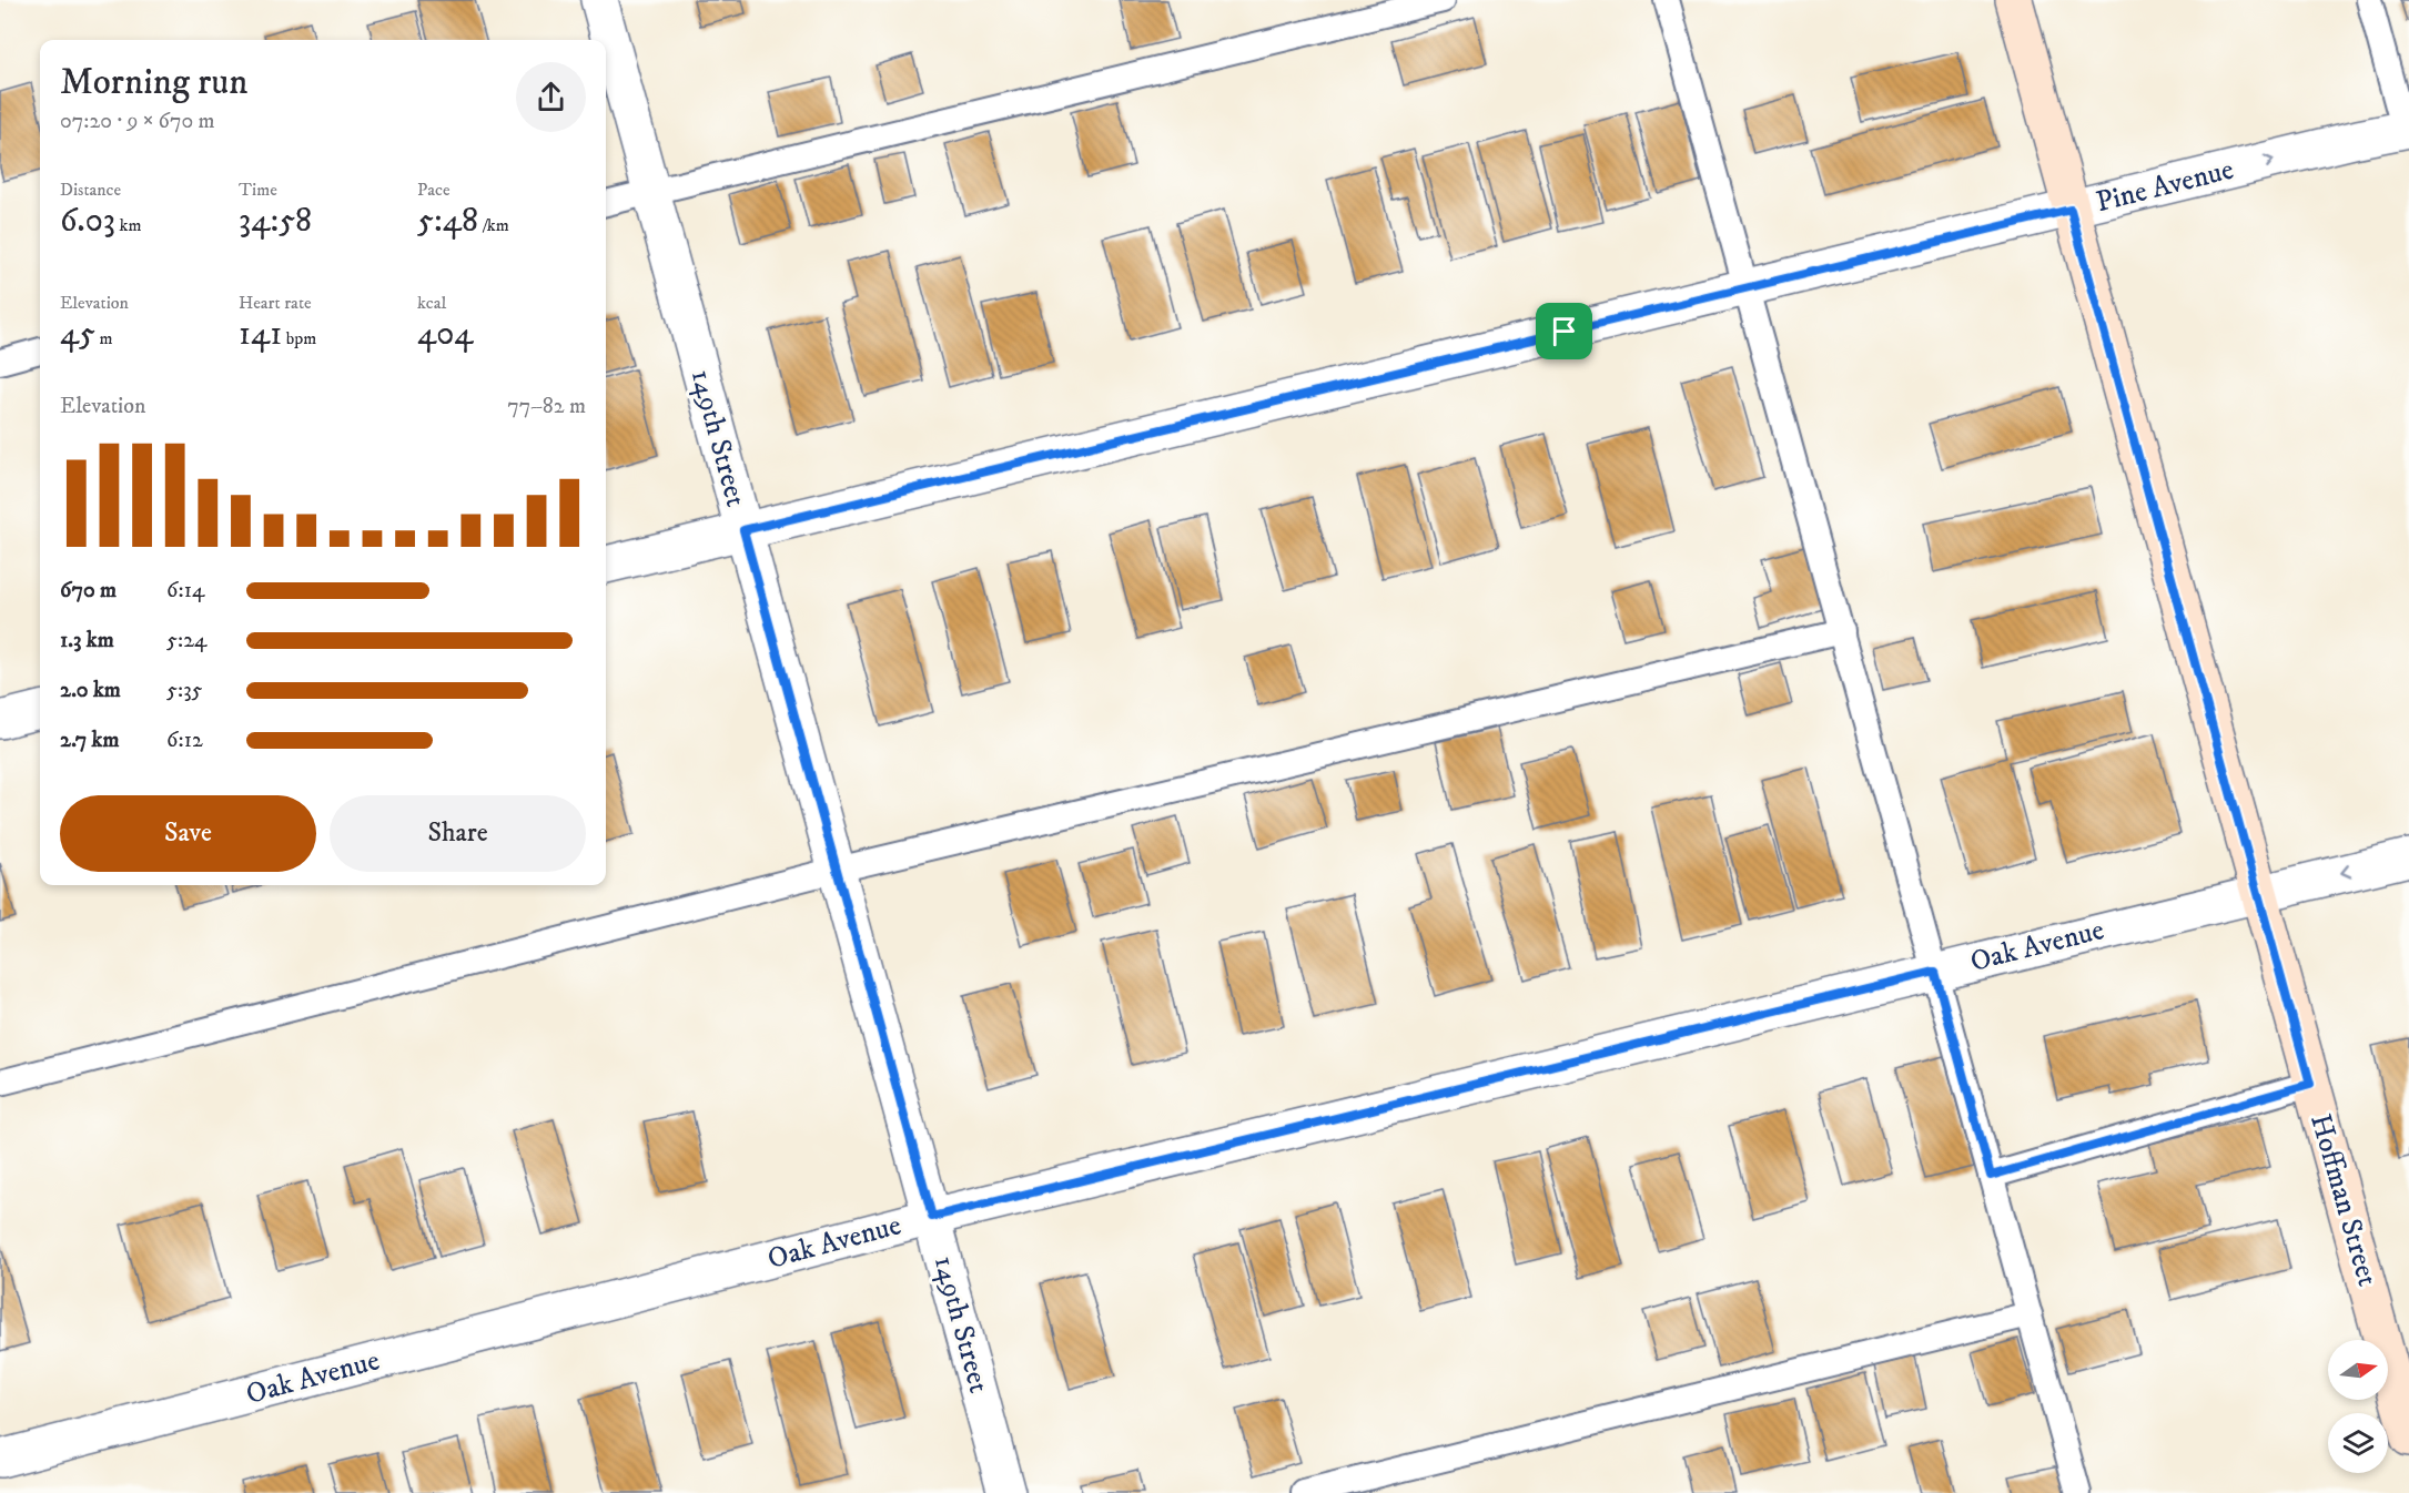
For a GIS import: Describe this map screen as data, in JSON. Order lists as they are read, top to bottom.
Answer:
{
  "streets": {
    "street": [
      "Pine Avenue",
      "149th Street",
      "Oak Avenue",
      "Hoffman Street"
    ]
  },
  "crossings": [
    ["Pine Avenue", "149th Street"],
    ["Pine Avenue", "Hoffman Street"],
    ["149th Street", "Oak Avenue"],
    ["Oak Avenue", "Hoffman Street"]
  ],
  "north": "right",
  "page": {
    "heading": ["Morning run", "07:20 · 9 × 670 m"],
    "stats": [
      ["Distance", "6.03 km"],
      ["Time", "34:58"],
      ["Pace", "5:48 /km"],
      ["Elevation", "45 m"],
      ["Heart rate", "141 bpm"],
      ["kcal", "404"]
    ],
    "chart": ["Elevation", "77–82 m"],
    "list": [
      {
        "name": "670 m",
        "note": "6:14"
      },
      {
        "name": "1.3 km",
        "note": "5:24"
      },
      {
        "name": "2.0 km",
        "note": "5:35"
      },
      {
        "name": "2.7 km",
        "note": "6:12"
      }
    ],
    "buttons": ["Save", "Share"]
  }
}
